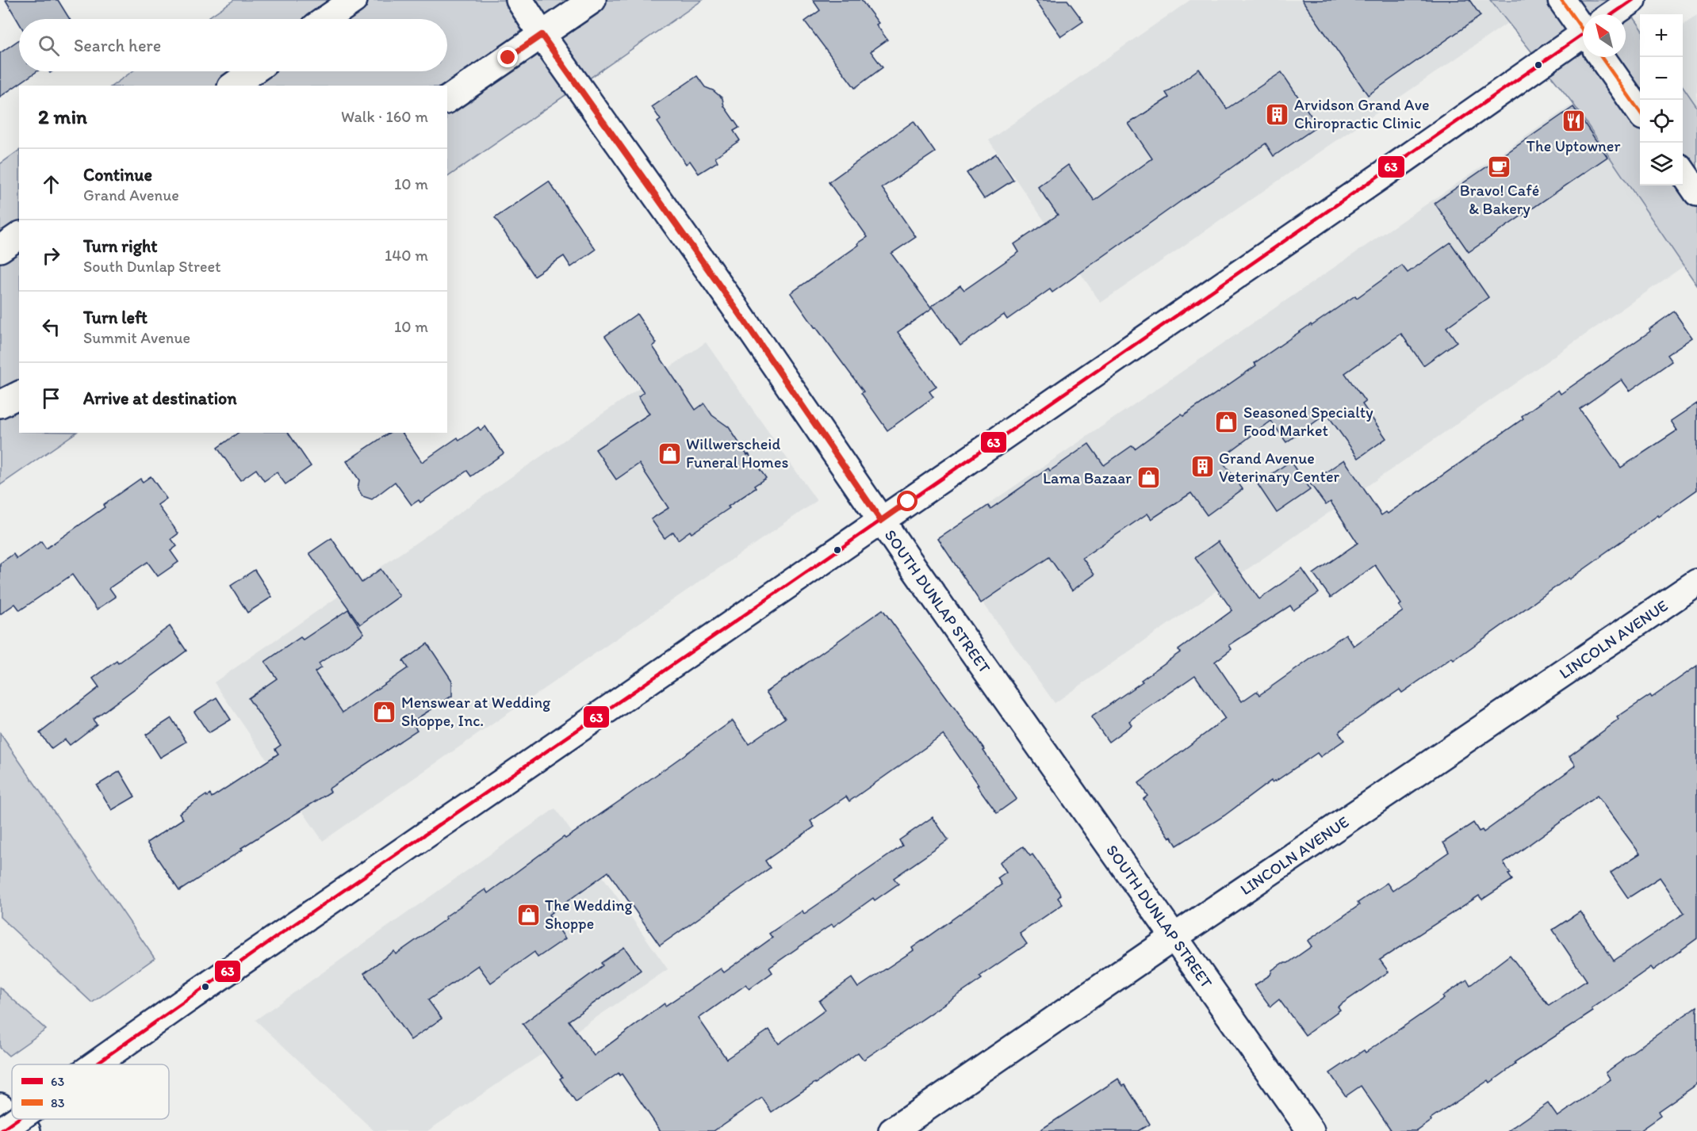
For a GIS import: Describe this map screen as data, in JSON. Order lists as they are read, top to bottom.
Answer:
{
  "streets": {
    "street": ["SOUTH DUNLAP STREET", "LINCOLN AVENUE"]
  },
  "crossings": [
    ["SOUTH DUNLAP STREET", "LINCOLN AVENUE"]
  ],
  "places": {
    "building": ["Arvidson Grand Ave Chiropractic Clinic", "Grand Avenue Veterinary Center"],
    "restaurant": ["The Uptowner"],
    "cafe": ["Bravo! Café & Bakery"],
    "shop": [
      "Seasoned Specialty Food Market",
      "Willwerscheid Funeral Homes",
      "Lama Bazaar",
      "Menswear at Wedding Shoppe, Inc.",
      "The Wedding Shoppe"
    ]
  },
  "lines": ["transit line 63", "transit line 83"],
  "legend": ["63", "83"],
  "north": "top left",
  "page": {
    "map_buttons": ["+", "−"],
    "search": "Search here",
    "heading": ["2 min", "Walk · 160 m"],
    "list": [
      ["Continue", "Grand Avenue", "10 m"],
      ["Turn right", "South Dunlap Street", "140 m"],
      ["Turn left", "Summit Avenue", "10 m"],
      "Arrive at destination"
    ]
  }
}
